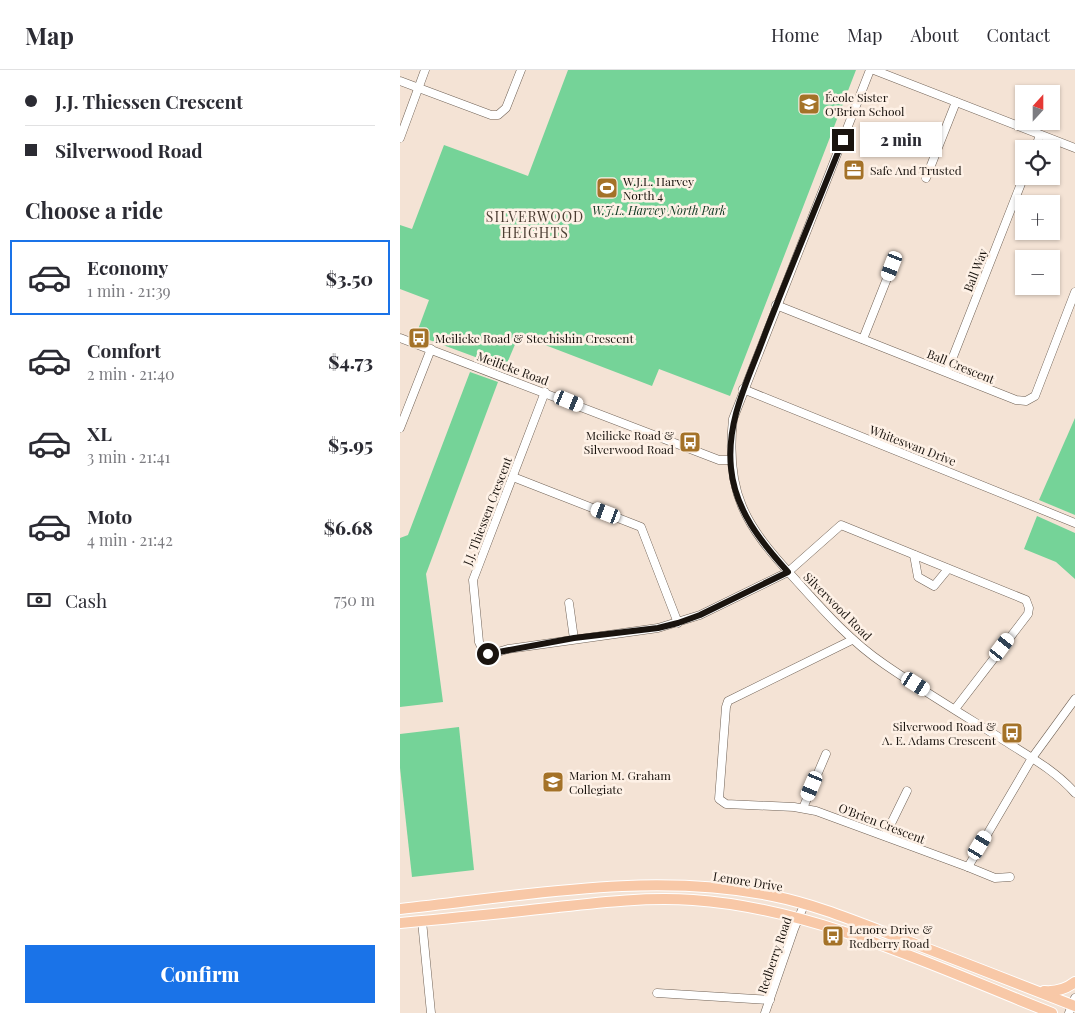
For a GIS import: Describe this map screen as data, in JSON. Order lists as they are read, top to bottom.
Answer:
{
  "streets": {
    "main road": ["Lenore Drive"],
    "street": [
      "Ball Way",
      "Ball Crescent",
      "Meilicke Road",
      "Whiteswan Drive",
      "J.J. Thiessen Crescent",
      "Silverwood Road",
      "O'Brien Crescent",
      "Redberry Road"
    ]
  },
  "crossings": [
    ["Ball Way", "Ball Crescent"],
    ["Ball Crescent", "Silverwood Road"],
    ["Meilicke Road", "J.J. Thiessen Crescent"],
    ["Meilicke Road", "Silverwood Road"],
    ["Whiteswan Drive", "Silverwood Road"],
    ["J.J. Thiessen Crescent", "Silverwood Road"],
    ["Silverwood Road", "O'Brien Crescent"],
    ["Lenore Drive", "Redberry Road"]
  ],
  "districts": ["SILVERWOOD HEIGHTS"],
  "parks": ["W.J.L. Harvey North Park"],
  "places": {
    "school or university": ["École Sister O'Brien School", "Marion M. Graham Collegiate"],
    "office": ["Safe And Trusted"],
    "sports": ["W.J.L. Harvey North 4"],
    "bus stop": [
      "Meilicke Road & Stechishin Crescent",
      "Meilicke Road & Silverwood Road",
      "Silverwood Road & A. E. Adams Crescent",
      "Lenore Drive & Redberry Road"
    ]
  },
  "north": "top",
  "page": {
    "header": "Map",
    "nav": [
      "Home",
      "Map",
      "About",
      "Contact"
    ],
    "banner": ["J.J. Thiessen Crescent", "Silverwood Road"],
    "map_buttons": ["+", "−"],
    "bubble": "2 min",
    "heading": "Choose a ride",
    "list": [
      {
        "name": "Economy",
        "note": "1 min · 21:39",
        "value": "$3.50"
      },
      {
        "name": "Comfort",
        "note": "2 min · 21:40",
        "value": "$4.73"
      },
      {
        "name": "XL",
        "note": "3 min · 21:41",
        "value": "$5.95"
      },
      {
        "name": "Moto",
        "note": "4 min · 21:42",
        "value": "$6.68"
      }
    ],
    "pay": ["Cash", "750 m"],
    "buttons": "Confirm"
  }
}
